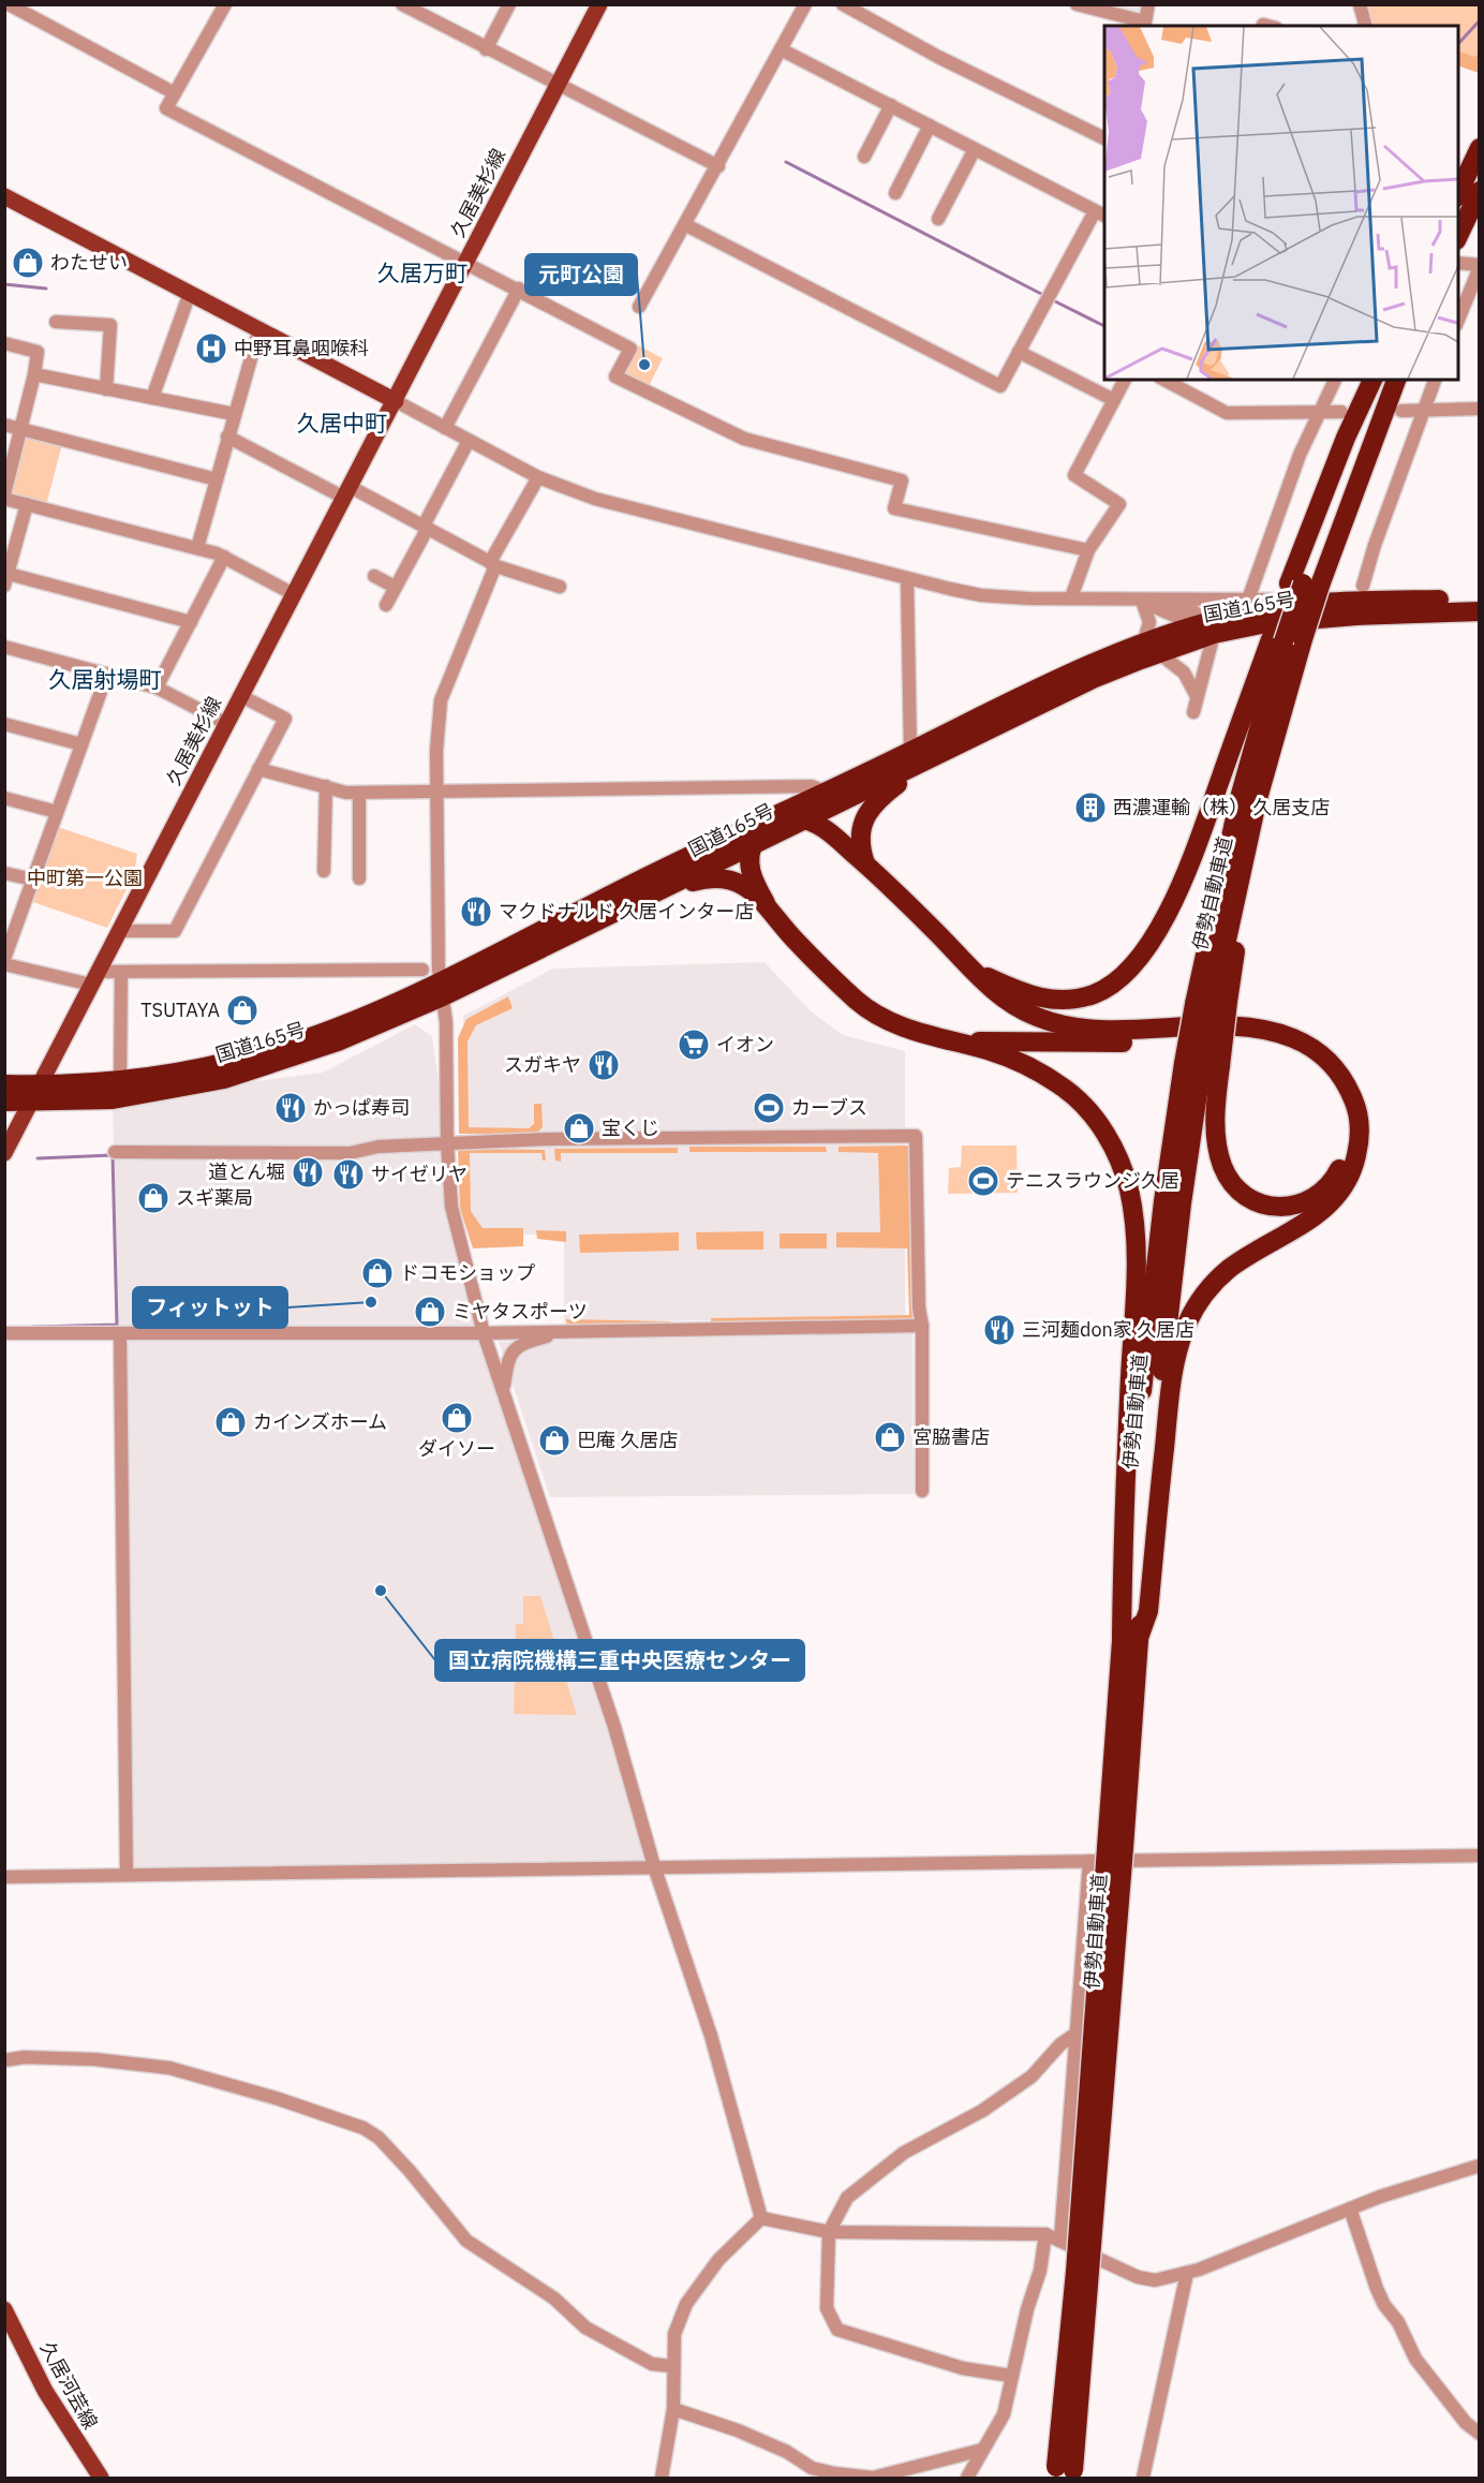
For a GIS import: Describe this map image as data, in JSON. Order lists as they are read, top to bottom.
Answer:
{
  "streets": {
    "highway": ["国道165号", "伊勢自動車道"],
    "main road": ["久居美杉線", "久居河芸線"]
  },
  "crossings": [
    ["久居美杉線", "国道165号"]
  ],
  "districts": ["久居万町", "久居中町", "久居射場町"],
  "parks": ["中町第一公園"],
  "places": {
    "shop": [
      "わたせい",
      "TSUTAYA",
      "宝くじ",
      "スギ薬局",
      "ドコモショップ",
      "ミヤタスポーツ",
      "ダイソー",
      "カインズホーム",
      "宮脇書店",
      "巴庵 久居店"
    ],
    "hospital": ["中野耳鼻咽喉科"],
    "other": ["元町公園", "フィットット", "国立病院機構三重中央医療センター"],
    "building": ["西濃運輸（株） 久居支店"],
    "restaurant": [
      "マクドナルド 久居インター店",
      "スガキヤ",
      "かっぱ寿司",
      "道とん堀",
      "サイゼリヤ",
      "三河麺don家 久居店"
    ],
    "supermarket": ["イオン"],
    "sports": ["カーブス", "テニスラウンジ久居"]
  }
}
